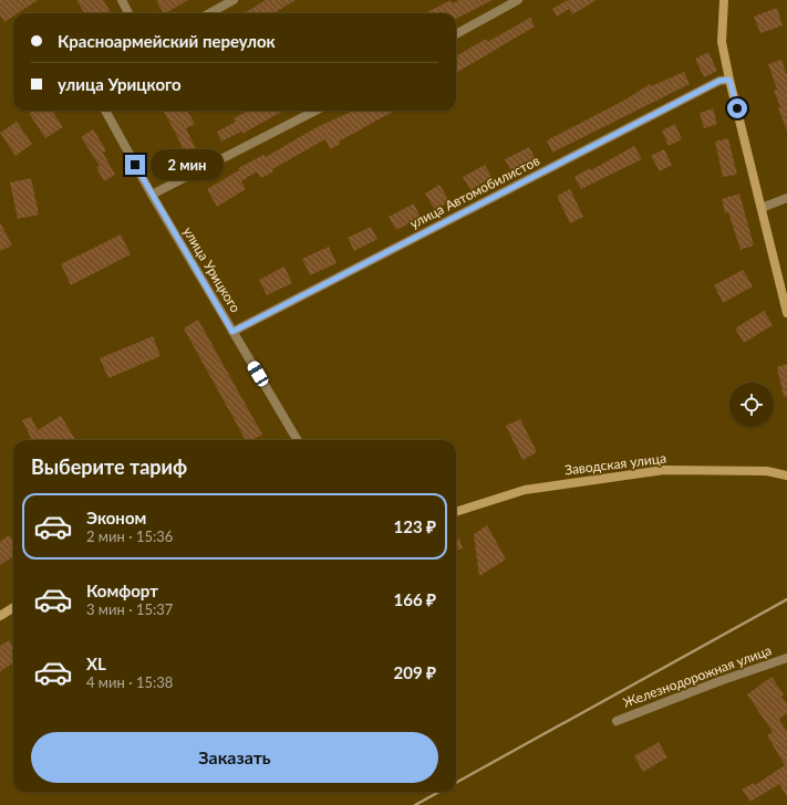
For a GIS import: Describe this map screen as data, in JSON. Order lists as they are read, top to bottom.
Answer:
{
  "streets": {
    "main road": ["Заводская улица"],
    "street": ["улица Автомобилистов", "улица Урицкого", "Железнодорожная улица"]
  },
  "crossings": [
    ["улица Автомобилистов", "улица Урицкого"]
  ],
  "page": {
    "banner": ["Красноармейский переулок", "улица Урицкого"],
    "bubble": "2 мин",
    "heading": "Выберите тариф",
    "list": [
      {
        "name": "Эконом",
        "note": "2 мин · 15:36",
        "value": "123 ₽"
      },
      {
        "name": "Комфорт",
        "note": "3 мин · 15:37",
        "value": "166 ₽"
      },
      {
        "name": "XL",
        "note": "4 мин · 15:38",
        "value": "209 ₽"
      }
    ],
    "buttons": "Заказать"
  }
}
